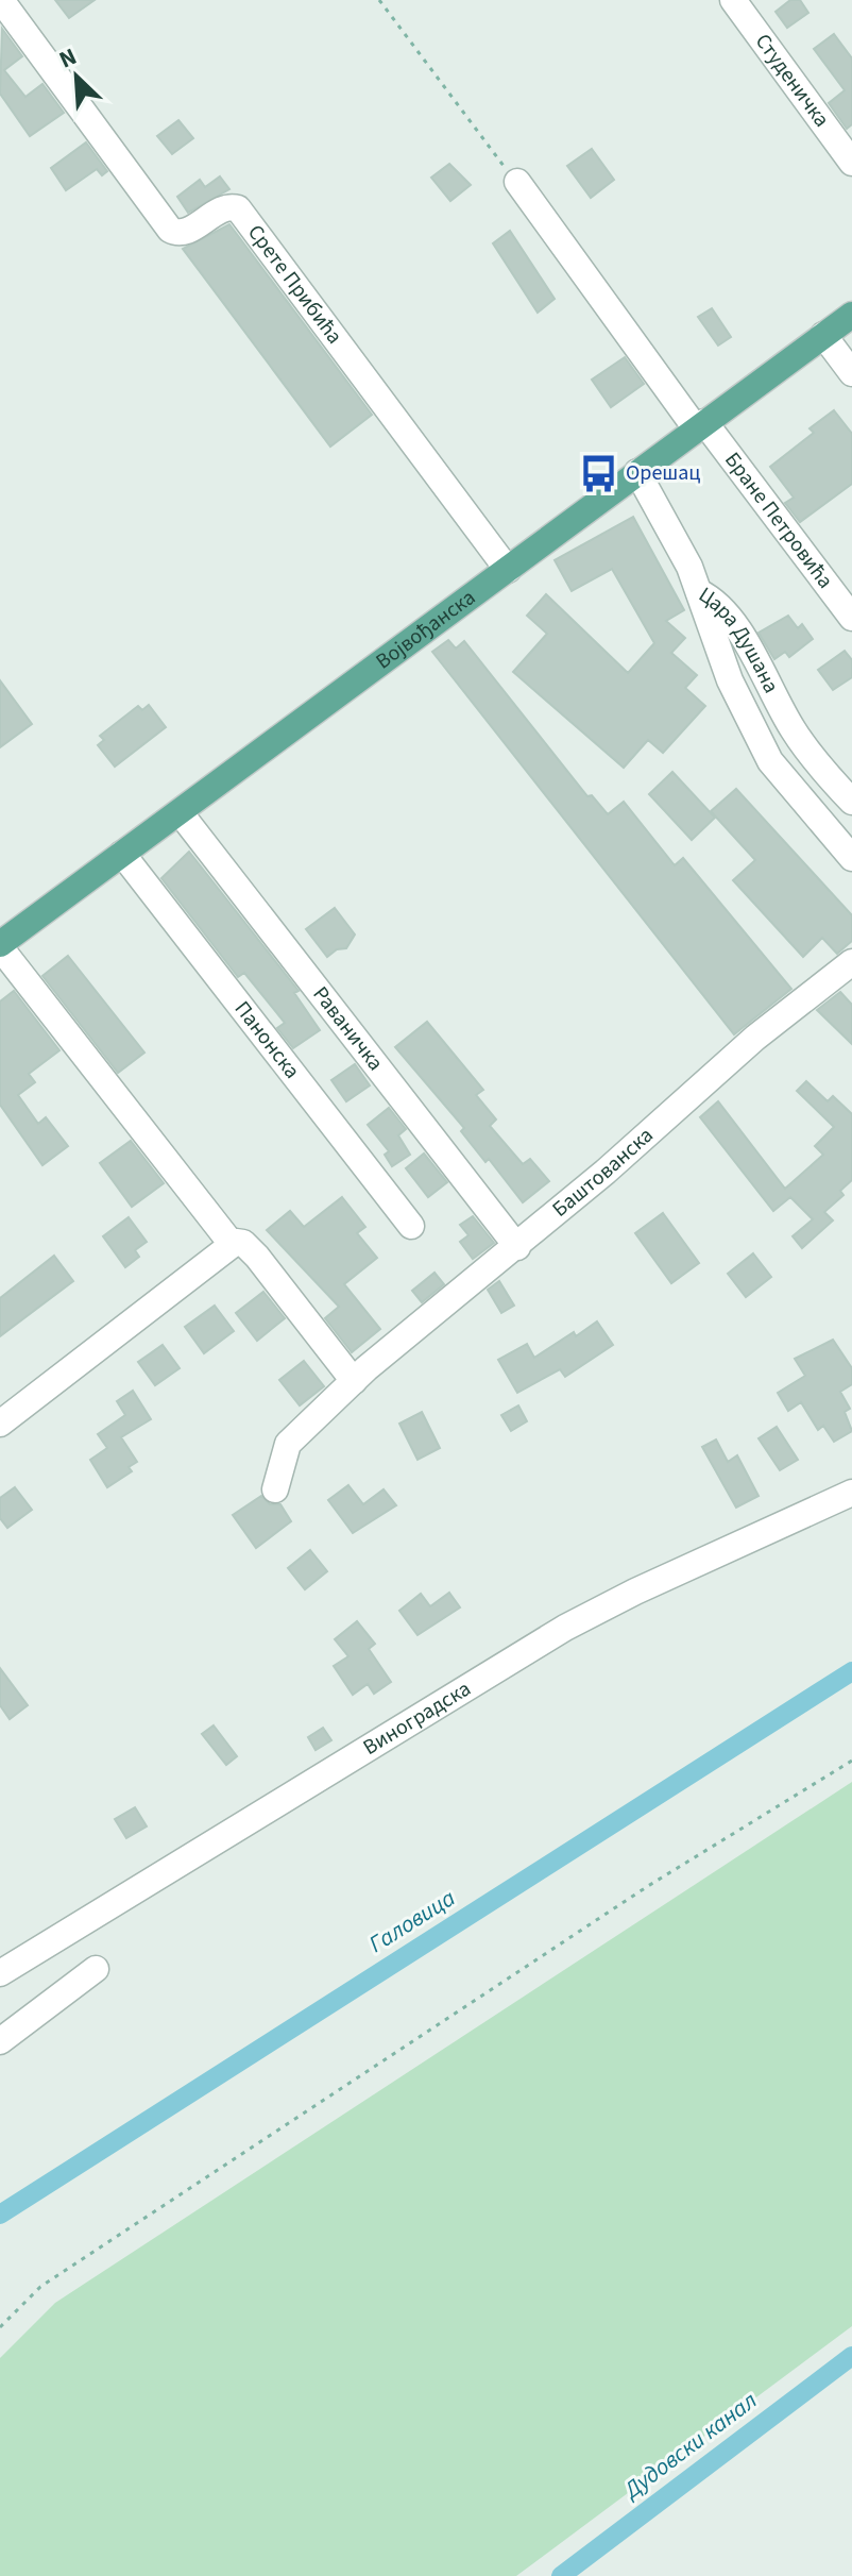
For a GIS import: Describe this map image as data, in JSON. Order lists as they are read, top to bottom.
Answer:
{
  "streets": {
    "main road": ["Војвођанска"],
    "street": [
      "Студеничка",
      "Срете Прибића",
      "Бране Петровића",
      "Цара Душана",
      "Раваничка",
      "Панонска",
      "Баштованска",
      "Виноградска"
    ]
  },
  "crossings": [
    ["Срете Прибића", "Војвођанска"],
    ["Бране Петровића", "Војвођанска"],
    ["Војвођанска", "Цара Душана"],
    ["Војвођанска", "Раваничка"],
    ["Војвођанска", "Панонска"],
    ["Раваничка", "Баштованска"]
  ],
  "water": ["Галовица", "Дудовски канал"],
  "places": {
    "bus stop": ["Орешац"]
  },
  "north": "top left"
}
